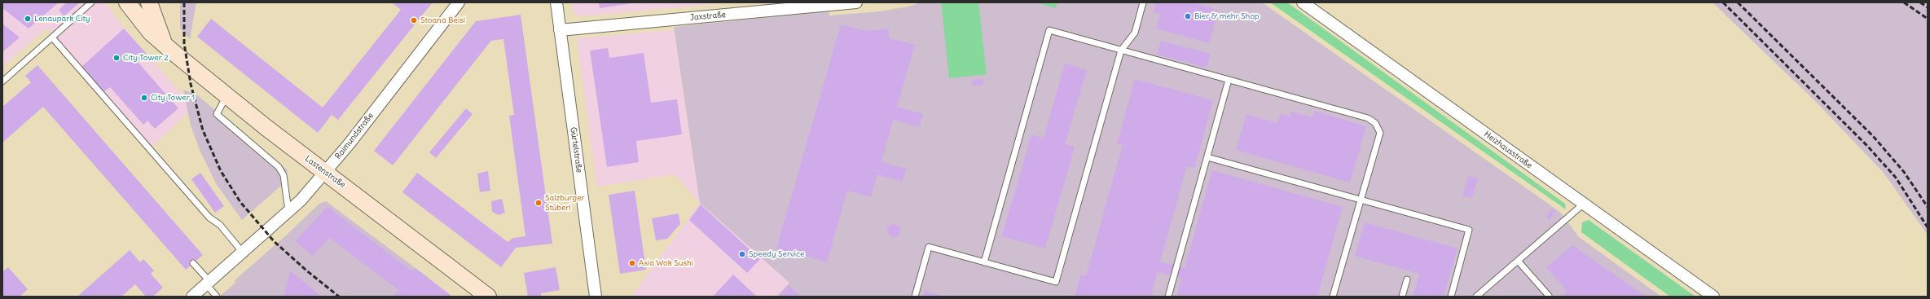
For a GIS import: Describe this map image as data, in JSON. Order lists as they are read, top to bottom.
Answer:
{
  "streets": {
    "main road": ["Lastenstraße"],
    "street": [
      "Jaxstraße",
      "Raimundstraße",
      "Gürtelstraße",
      "Heizhausstraße"
    ]
  },
  "crossings": [
    ["Jaxstraße", "Gürtelstraße"],
    ["Raimundstraße", "Lastenstraße"]
  ],
  "places": [
    "Bier & mehr Shop",
    "Lenaupark City",
    "Stoana Beisl",
    "City Tower 2",
    "City Tower 1",
    "Salzburger Stüberl",
    "Speedy Service",
    "Asia Wok Sushi"
  ]
}
